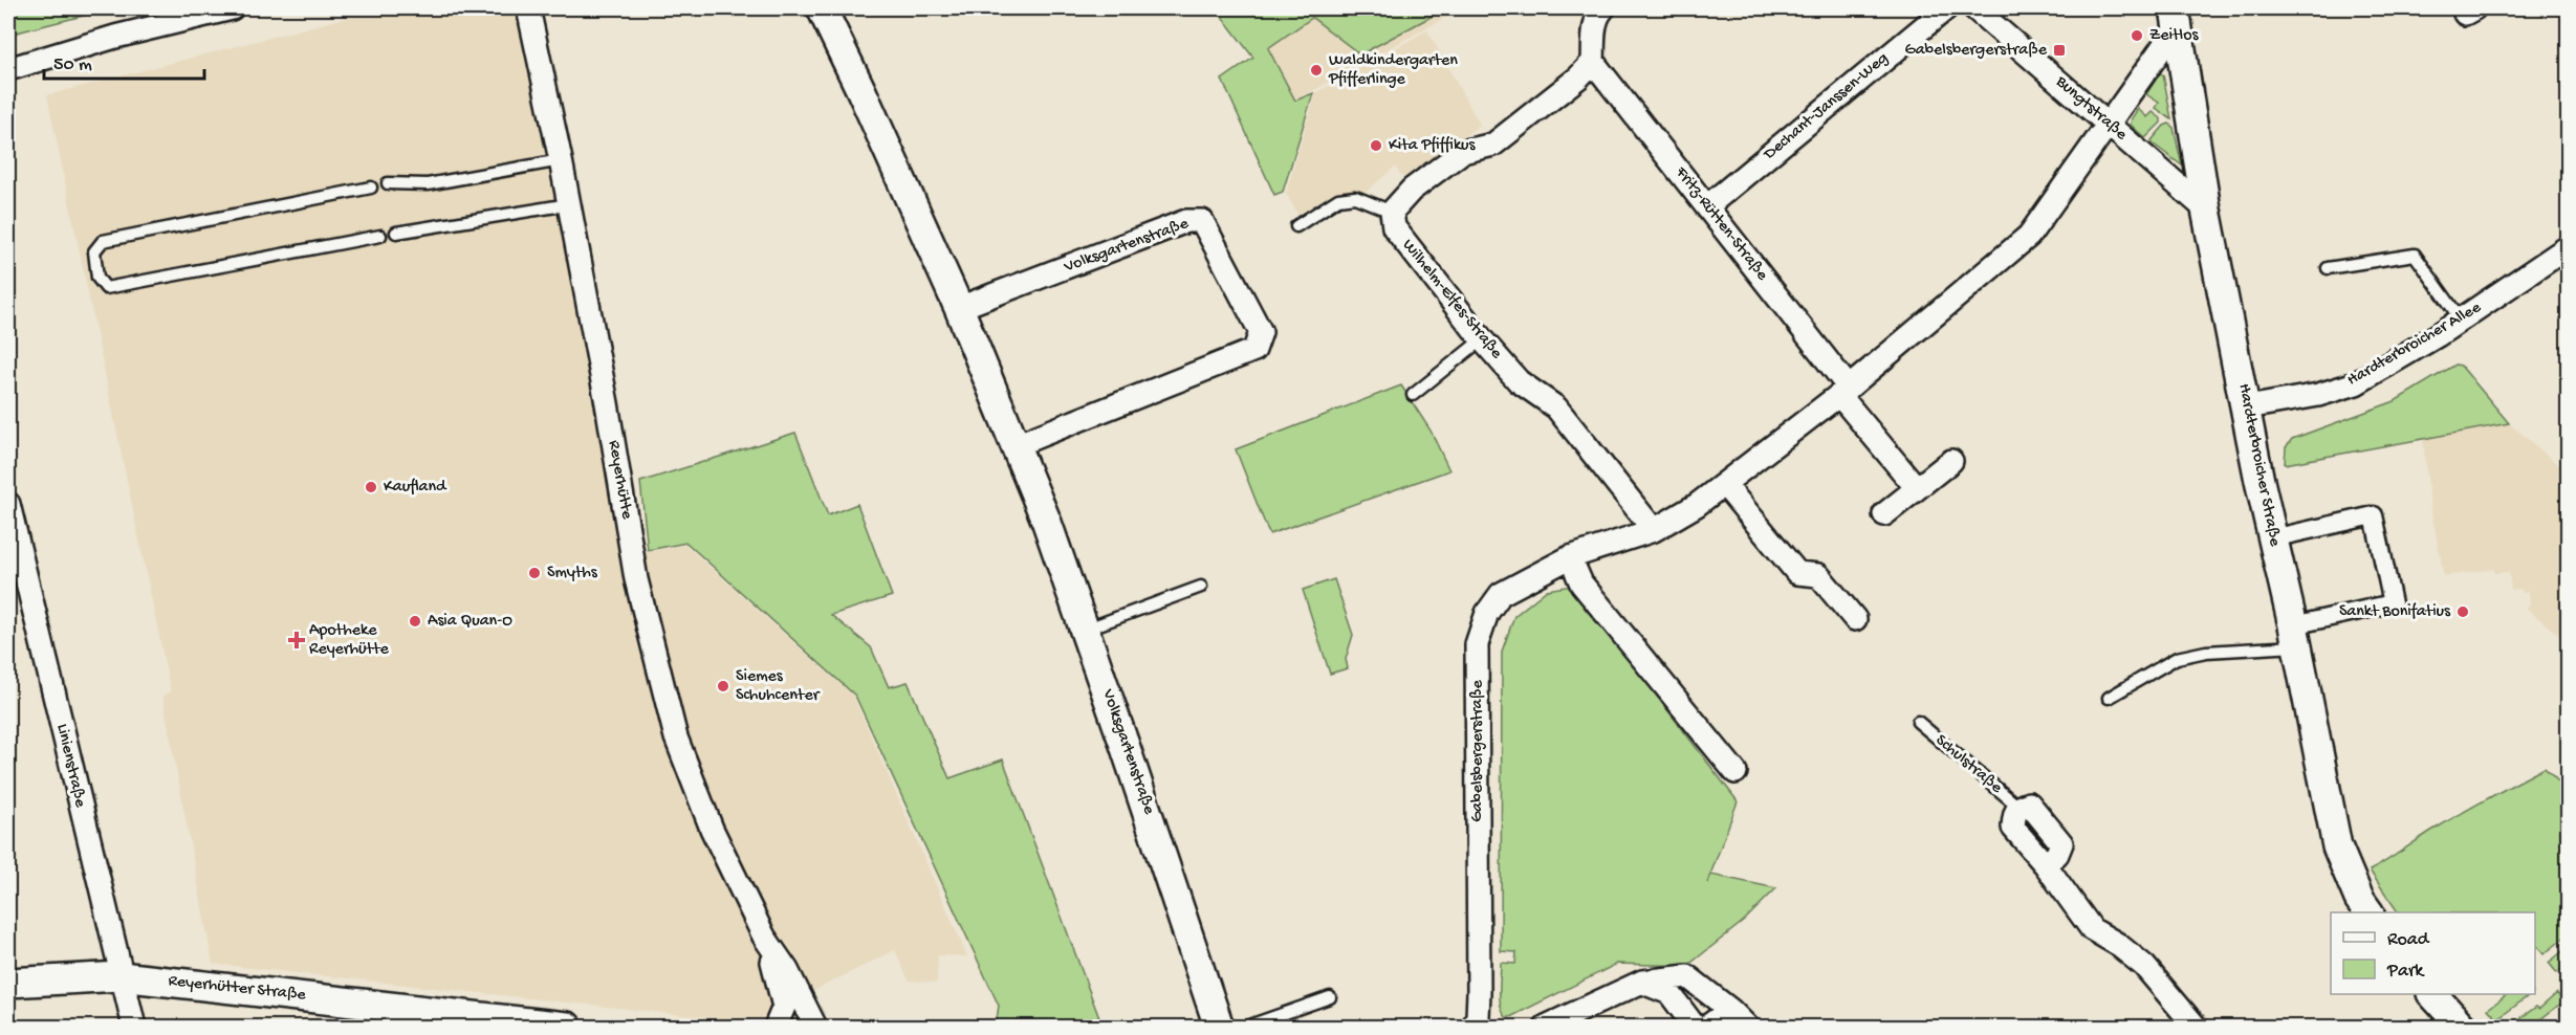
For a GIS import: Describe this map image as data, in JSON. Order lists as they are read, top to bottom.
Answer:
{
  "streets": {
    "street": [
      "Dechant-Janssen-Weg",
      "Bungtstraße",
      "Fritz-Rütten-Straße",
      "Volksgartenstraße",
      "Wilhelm-Elfes-Straße",
      "Hardterbroicher Allee",
      "Hardterbroicher Straße",
      "Reyerhütte",
      "Gabelsbergerstraße",
      "Schulstraße",
      "Linienstraße",
      "Reyerhütter Straße"
    ]
  },
  "crossings": [
    ["Dechant-Janssen-Weg", "Fritz-Rütten-Straße"],
    ["Bungtstraße", "Hardterbroicher Straße"],
    ["Bungtstraße", "Gabelsbergerstraße"],
    ["Fritz-Rütten-Straße", "Gabelsbergerstraße"],
    ["Wilhelm-Elfes-Straße", "Gabelsbergerstraße"],
    ["Hardterbroicher Allee", "Hardterbroicher Straße"],
    ["Hardterbroicher Straße", "Gabelsbergerstraße"],
    ["Linienstraße", "Reyerhütter Straße"]
  ],
  "places": {
    "other": [
      "Zeitlos",
      "Waldkindergarten Pfifferlinge",
      "Kita Pfiffikus",
      "Kaufland",
      "Smyths",
      "Sankt Bonifatius",
      "Asia Quan-O",
      "Siemes Schuhcenter"
    ],
    "transit": ["Gabelsbergerstraße"],
    "health": ["Apotheke Reyerhütte"]
  },
  "legend": ["Road", "Park"],
  "scale_bar": "50 m"
}
